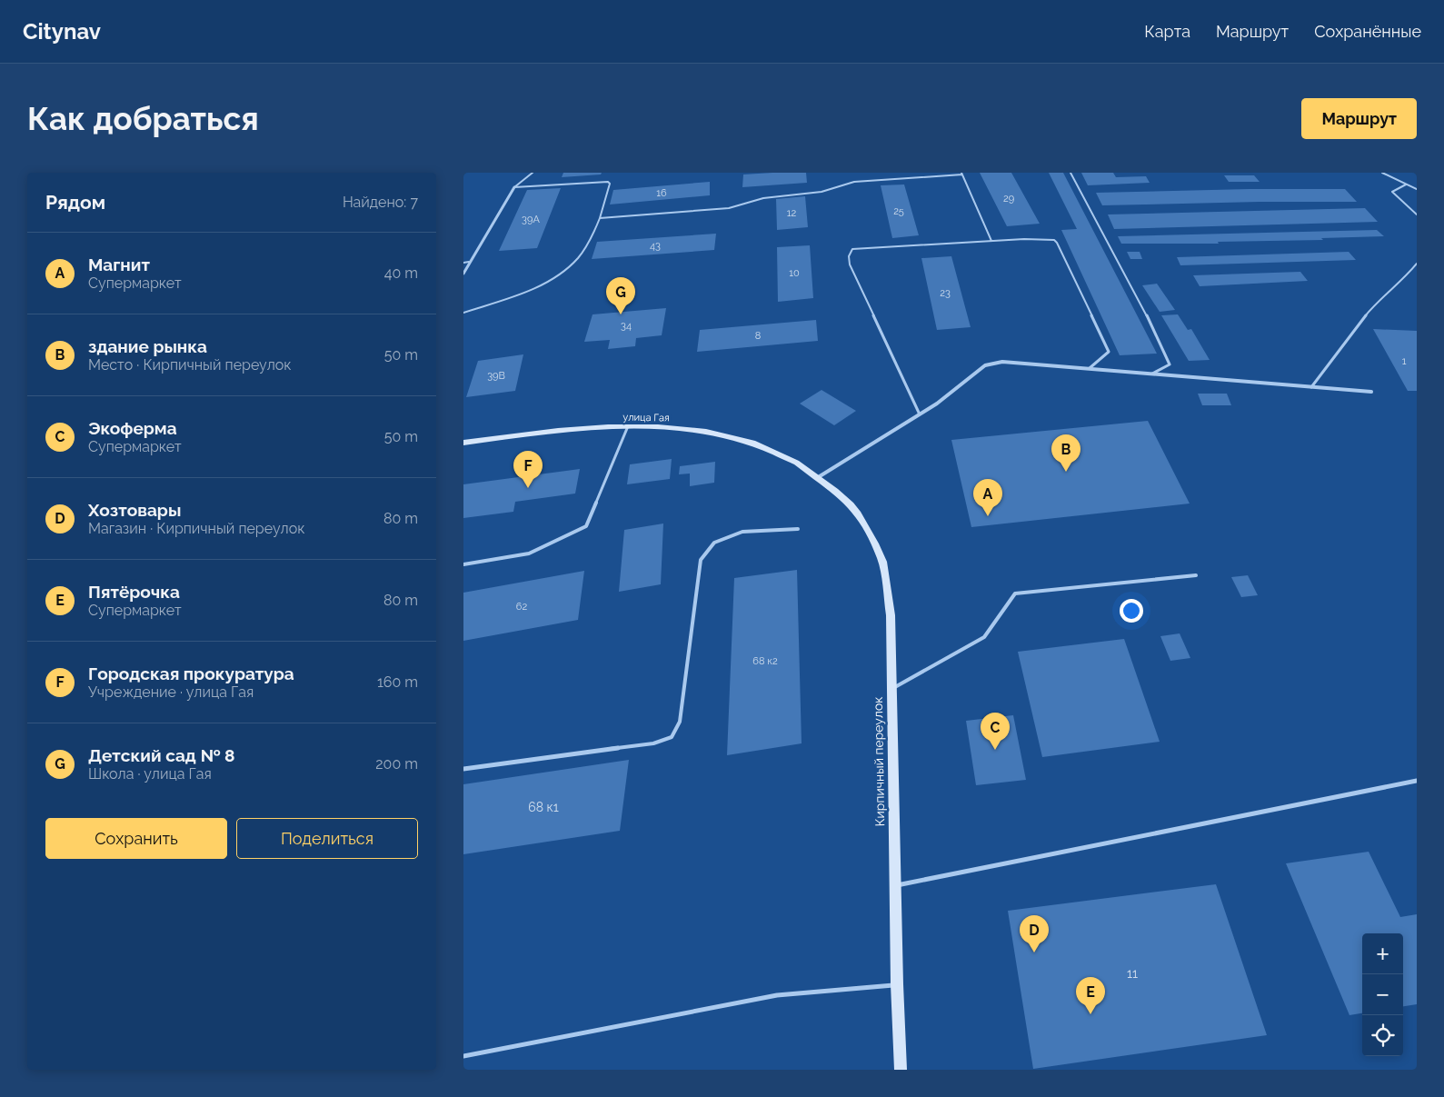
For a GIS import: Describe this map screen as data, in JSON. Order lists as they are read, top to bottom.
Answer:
{
  "streets": {
    "main road": ["улица Гая", "Кирпичный переулок"]
  },
  "crossings": [
    ["улица Гая", "Кирпичный переулок"]
  ],
  "house_numbers": [
    "16",
    "29",
    "25",
    "12",
    "39А",
    "43",
    "10",
    "23",
    "34",
    "8",
    "1",
    "39В",
    "62",
    "68 к2",
    "68 к1",
    "11"
  ],
  "page": {
    "header": "Citynav",
    "nav": ["Карта", "Маршрут", "Сохранённые"],
    "buttons": [
      "Маршрут",
      ["Сохранить", "Поделиться"]
    ],
    "title": "Как добраться",
    "heading": ["Рядом", "Найдено: 7"],
    "list": [
      {
        "mark": "A",
        "name": "Магнит",
        "note": "Супермаркет",
        "value": "40 m"
      },
      {
        "mark": "B",
        "name": "здание рынка",
        "note": "Место · Кирпичный переулок",
        "value": "50 m"
      },
      {
        "mark": "C",
        "name": "Экоферма",
        "note": "Супермаркет",
        "value": "50 m"
      },
      {
        "mark": "D",
        "name": "Хозтовары",
        "note": "Магазин · Кирпичный переулок",
        "value": "80 m"
      },
      {
        "mark": "E",
        "name": "Пятёрочка",
        "note": "Супермаркет",
        "value": "80 m"
      },
      {
        "mark": "F",
        "name": "Городская прокуратура",
        "note": "Учреждение · улица Гая",
        "value": "160 m"
      },
      {
        "mark": "G",
        "name": "Детский сад № 8",
        "note": "Школа · улица Гая",
        "value": "200 m"
      }
    ],
    "pins": [
      "G",
      "B",
      "F",
      "A",
      "C",
      "D",
      "E"
    ],
    "map_buttons": ["+", "−"]
  }
}
